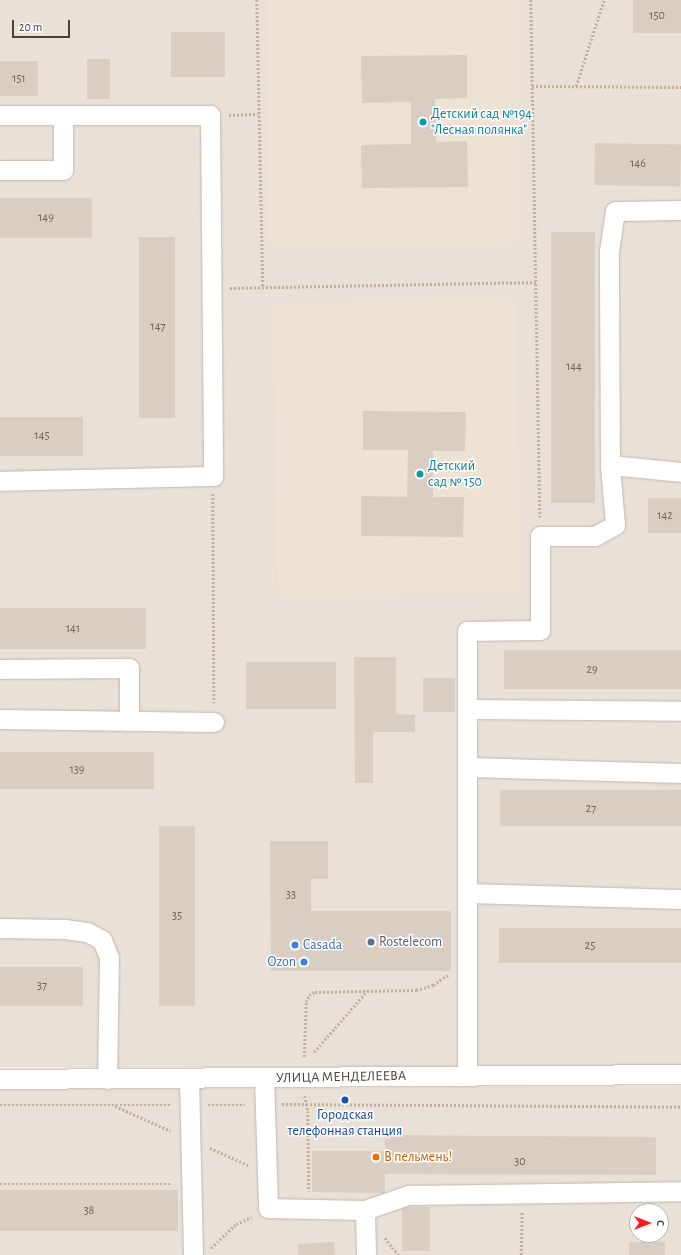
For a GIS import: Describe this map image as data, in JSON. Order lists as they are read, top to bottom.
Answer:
{
  "streets": {
    "street": ["УЛИЦА МЕНДЕЛЕЕВА"]
  },
  "places": [
    "Детский сад №194 \"Лесная полянка\"",
    "Детский сад № 150",
    "Rostelecom",
    "Casada",
    "Ozon",
    "Городская телефонная станция",
    "В пельмень!"
  ],
  "house_numbers": [
    "150",
    "151",
    "146",
    "149",
    "147",
    "144",
    "145",
    "142",
    "141",
    "29",
    "139",
    "27",
    "33",
    "35",
    "25",
    "37",
    "30",
    "38"
  ],
  "scale_bar": "20 m",
  "north": "right"
}
